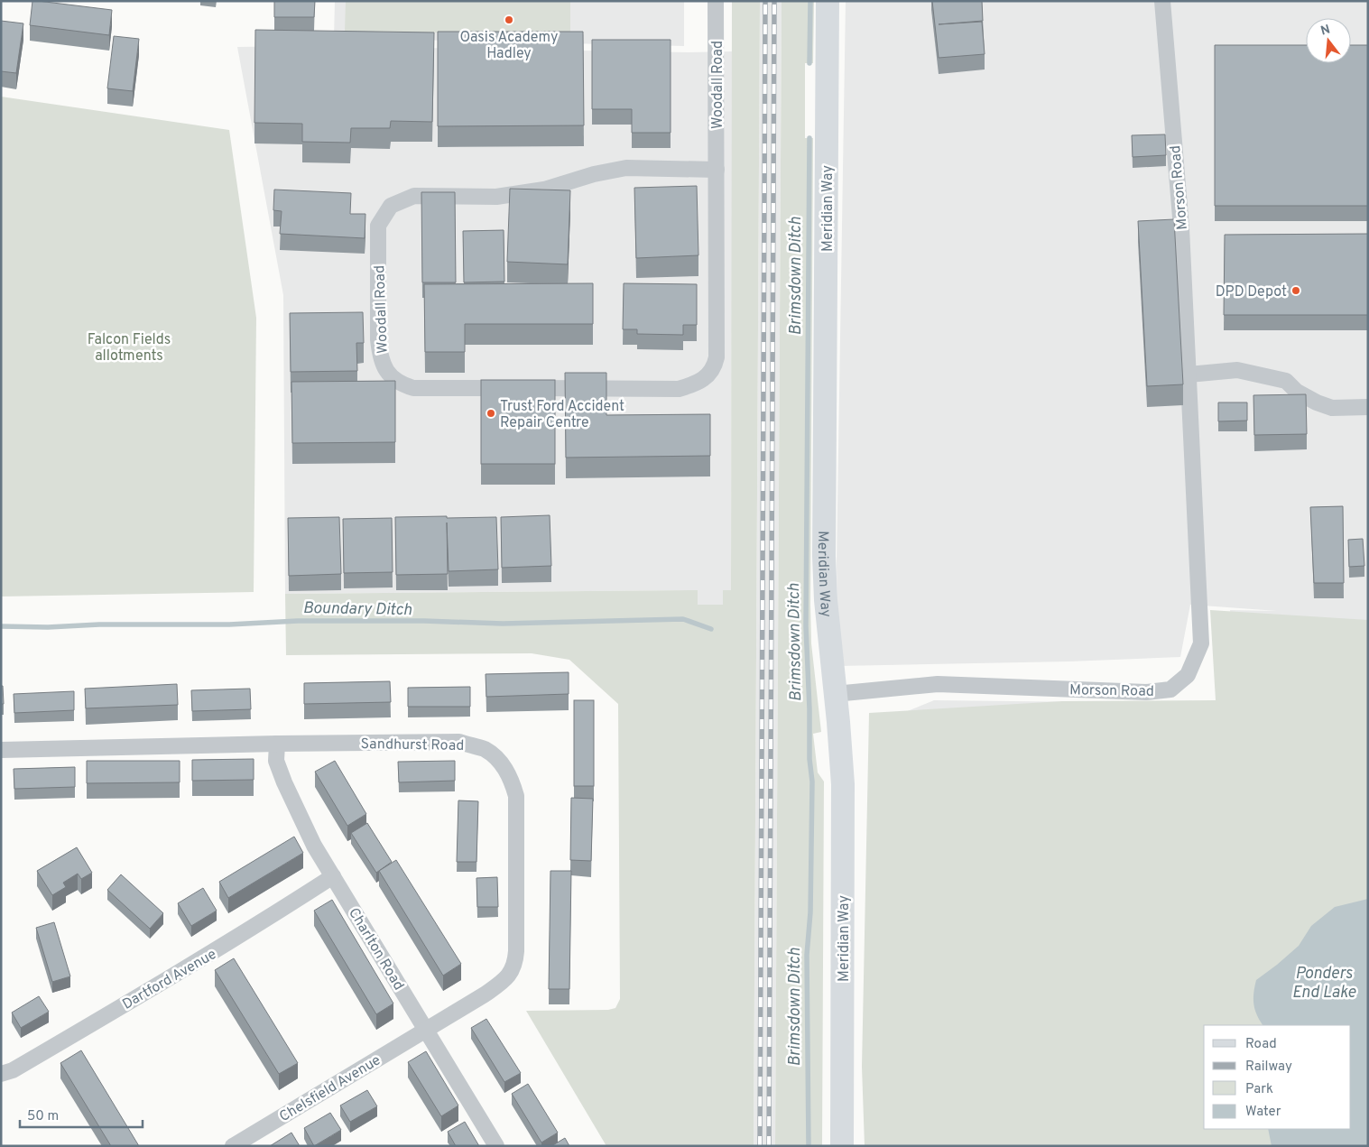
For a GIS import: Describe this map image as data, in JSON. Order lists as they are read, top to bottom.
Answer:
{
  "streets": {
    "main road": ["Meridian Way"],
    "street": [
      "Woodall Road",
      "Morson Road",
      "Sandhurst Road",
      "Charlton Road",
      "Dartford Avenue",
      "Chelsfield Avenue"
    ]
  },
  "crossings": [
    ["Morson Road", "Meridian Way"],
    ["Sandhurst Road", "Charlton Road"],
    ["Sandhurst Road", "Chelsfield Avenue"],
    ["Charlton Road", "Dartford Avenue"],
    ["Charlton Road", "Chelsfield Avenue"]
  ],
  "water": ["Brimsdown Ditch", "Boundary Ditch", "Ponders End Lake"],
  "parks": ["Falcon Fields allotments"],
  "places": ["Oasis Academy Hadley", "DPD Depot", "Trust Ford Accident Repair Centre"],
  "legend": [
    "Road",
    "Railway",
    "Park",
    "Water"
  ],
  "scale_bar": "50 m",
  "north": "top"
}
